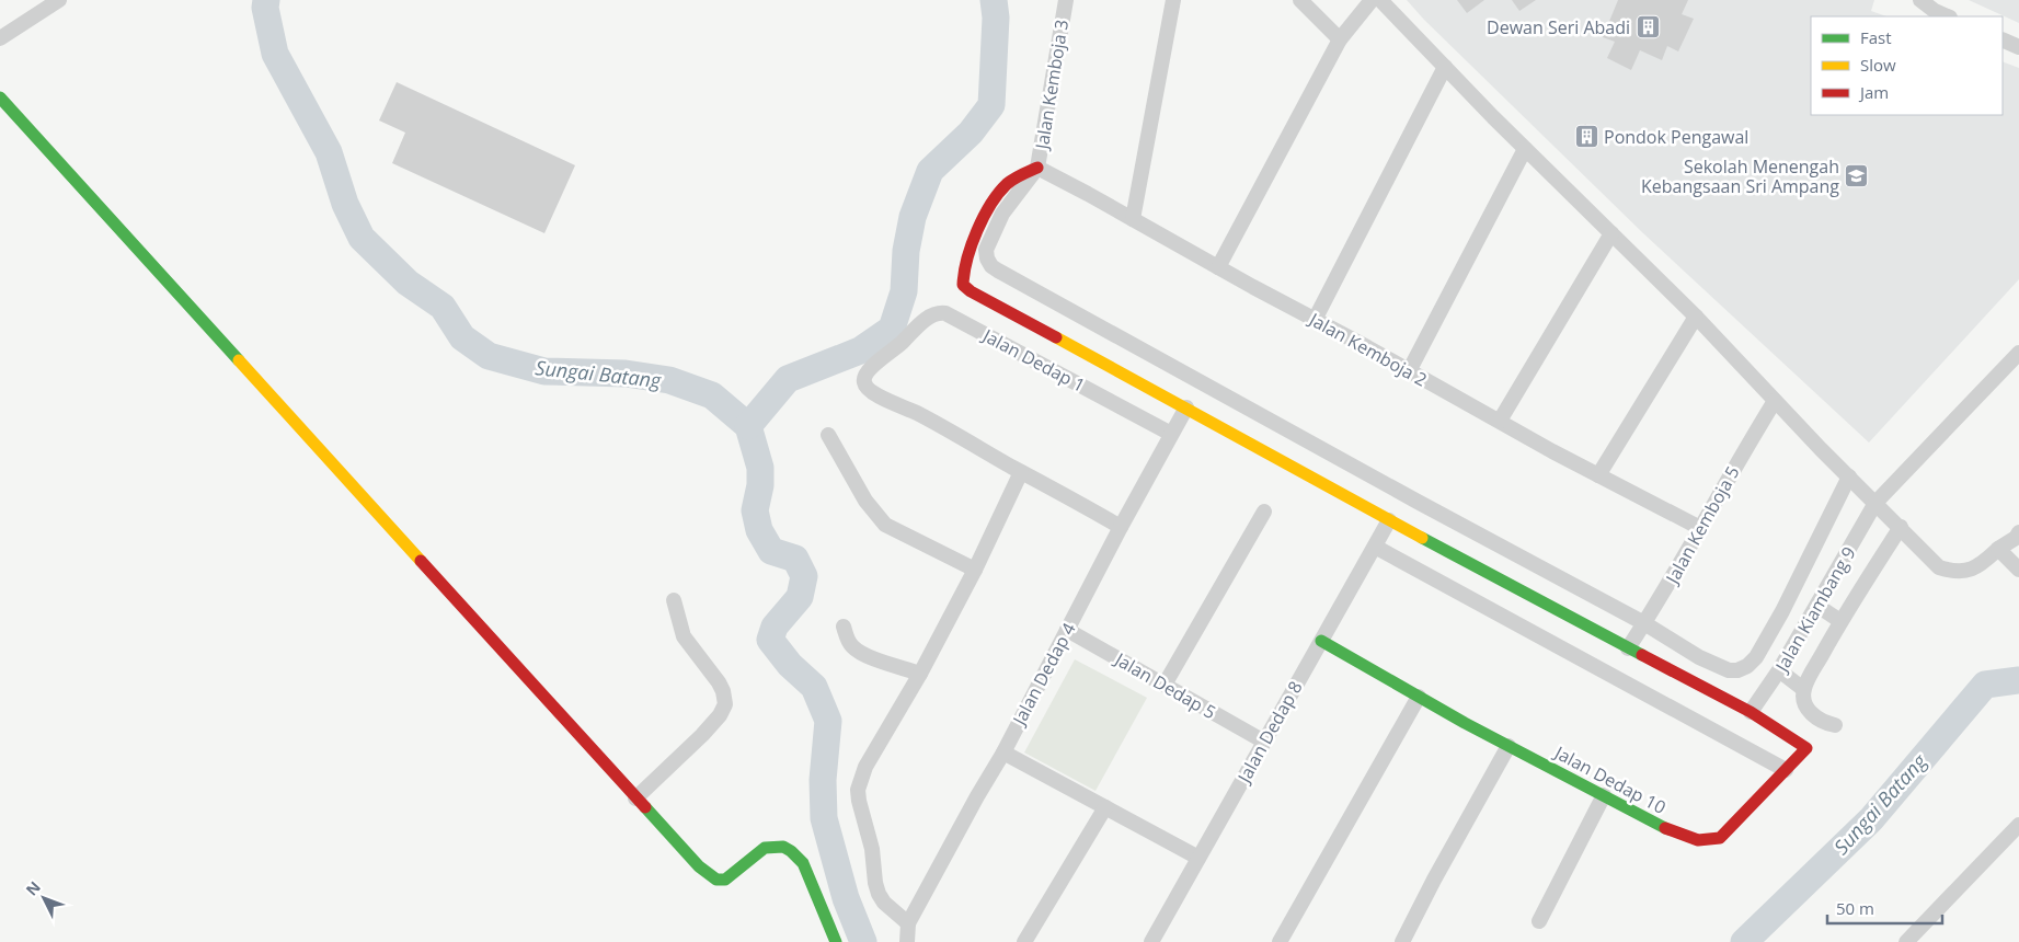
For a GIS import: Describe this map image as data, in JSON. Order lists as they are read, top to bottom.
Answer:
{
  "streets": {
    "street": [
      "Jalan Kemboja 3",
      "Jalan Kemboja 2",
      "Jalan Dedap 1",
      "Jalan Kemboja 5",
      "Jalan Kiambang 9",
      "Jalan Dedap 4",
      "Jalan Dedap 5",
      "Jalan Dedap 8",
      "Jalan Dedap 10"
    ]
  },
  "crossings": [
    ["Jalan Kemboja 3", "Jalan Kemboja 2"],
    ["Jalan Kemboja 2", "Jalan Kemboja 5"],
    ["Jalan Dedap 1", "Jalan Dedap 4"],
    ["Jalan Kiambang 9", "Jalan Dedap 10"],
    ["Jalan Dedap 4", "Jalan Dedap 5"],
    ["Jalan Dedap 5", "Jalan Dedap 8"],
    ["Jalan Dedap 8", "Jalan Dedap 10"]
  ],
  "water": ["Sungai Batang"],
  "places": {
    "building": ["Dewan Seri Abadi", "Pondok Pengawal"],
    "school or university": ["Sekolah Menengah Kebangsaan Sri Ampang"]
  },
  "legend": ["Fast", "Slow", "Jam"],
  "scale_bar": "50 m",
  "north": "top left"
}
